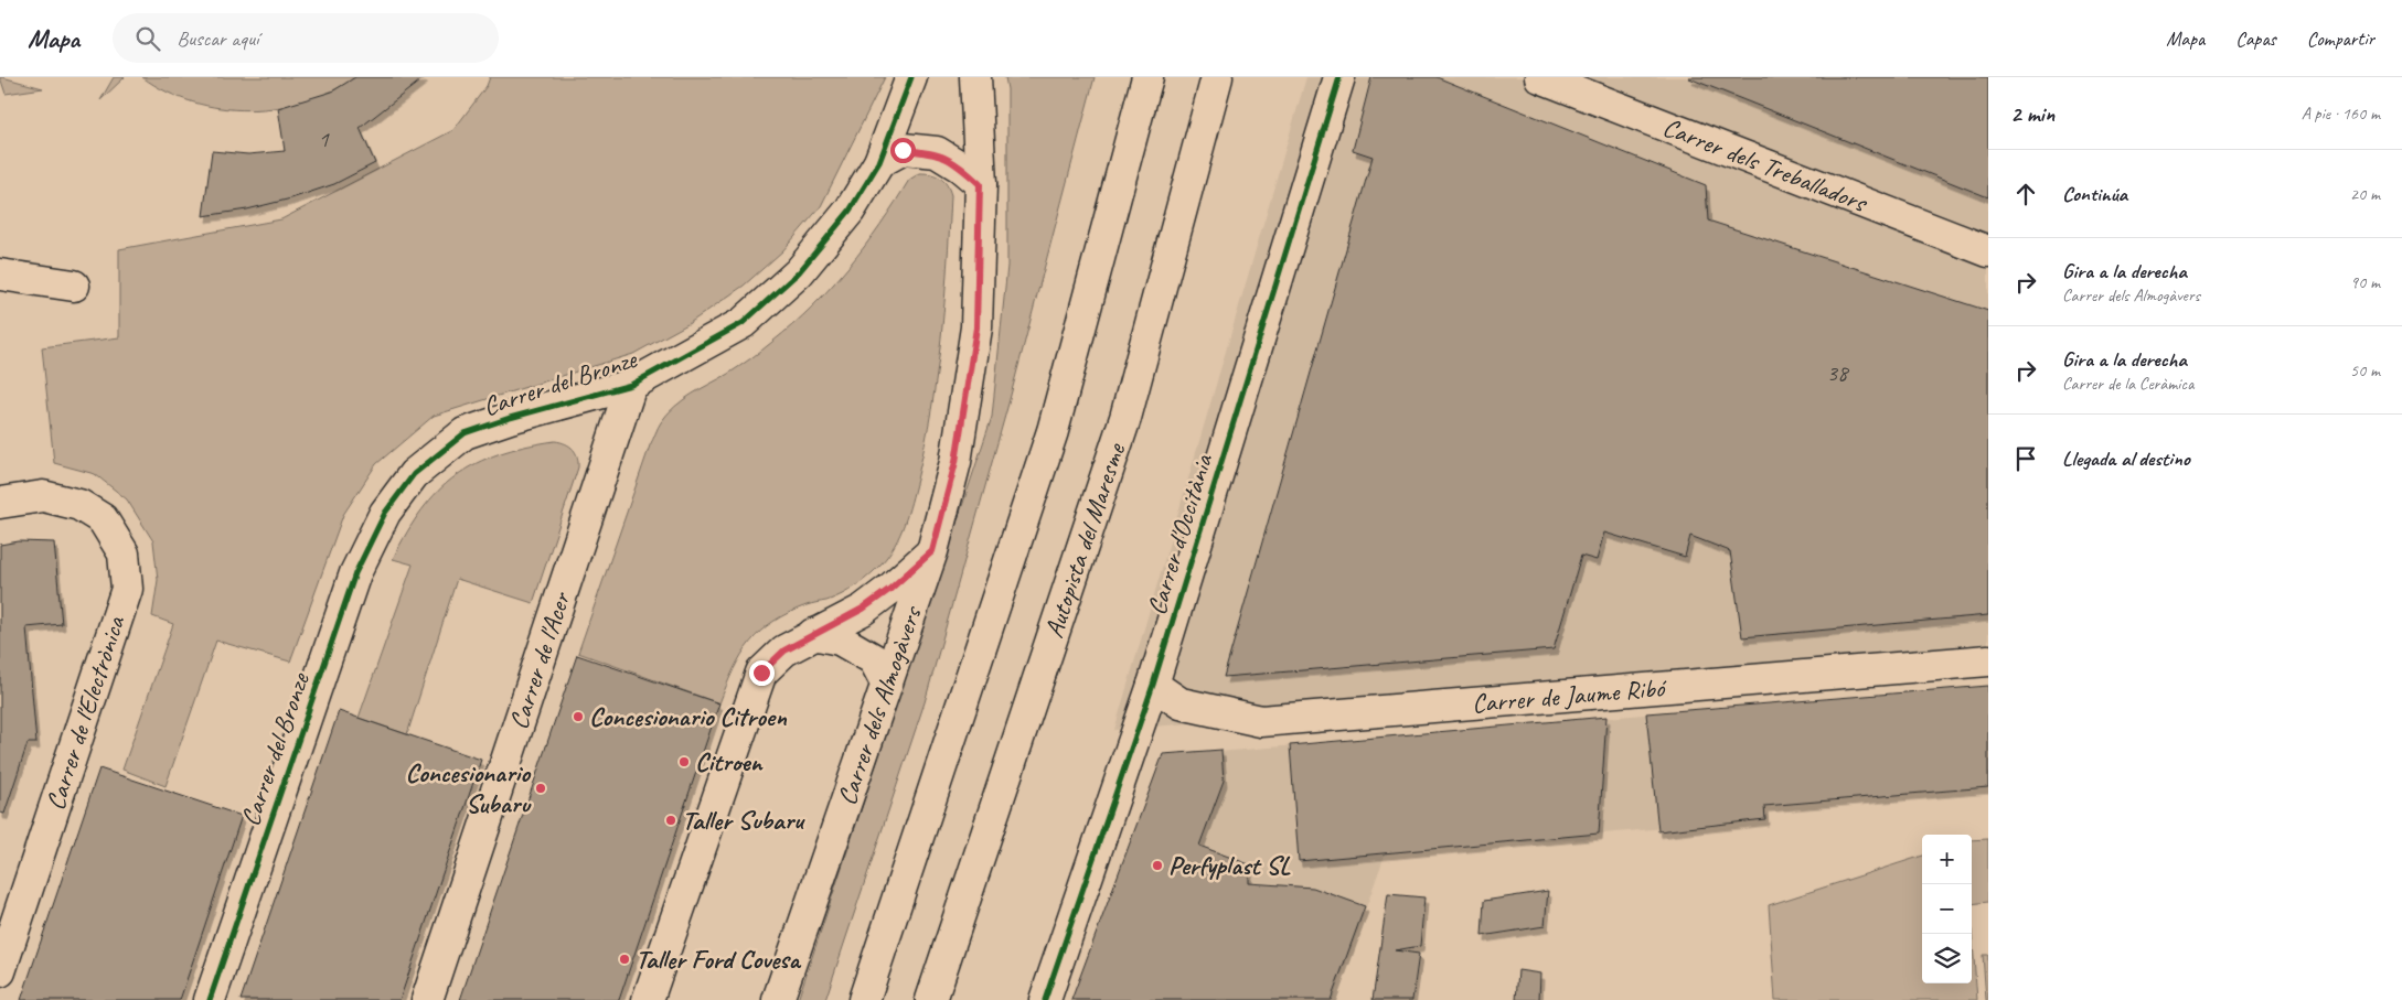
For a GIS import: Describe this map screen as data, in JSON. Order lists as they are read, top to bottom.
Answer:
{
  "streets": {
    "main road": [
      "Carrer dels Treballadors",
      "Carrer del Bronze",
      "Carrer d'Occitània",
      "Autopista del Maresme",
      "Carrer de l'Acer",
      "Carrer de Jaume Ribó",
      "Carrer dels Almogàvers",
      "Carrer de l'Electrònica"
    ]
  },
  "crossings": [
    ["Carrer del Bronze", "Carrer de l'Acer"],
    ["Carrer d'Occitània", "Carrer de Jaume Ribó"]
  ],
  "places": [
    "Concesionario Citroen",
    "Citroen",
    "Concesionario Subaru",
    "Taller Subaru",
    "Perfyplast SL",
    "Taller Ford Covesa"
  ],
  "house_numbers": ["1", "38"],
  "page": {
    "header": "Mapa",
    "search": "Buscar aquí",
    "nav": ["Mapa", "Capas", "Compartir"],
    "heading": ["2 min", "A pie · 160 m"],
    "list": [
      ["Continúa", "20 m"],
      ["Gira a la derecha", "Carrer dels Almogàvers", "90 m"],
      ["Gira a la derecha", "Carrer de la Ceràmica", "50 m"],
      "Llegada al destino"
    ],
    "map_buttons": ["+", "−"]
  }
}
